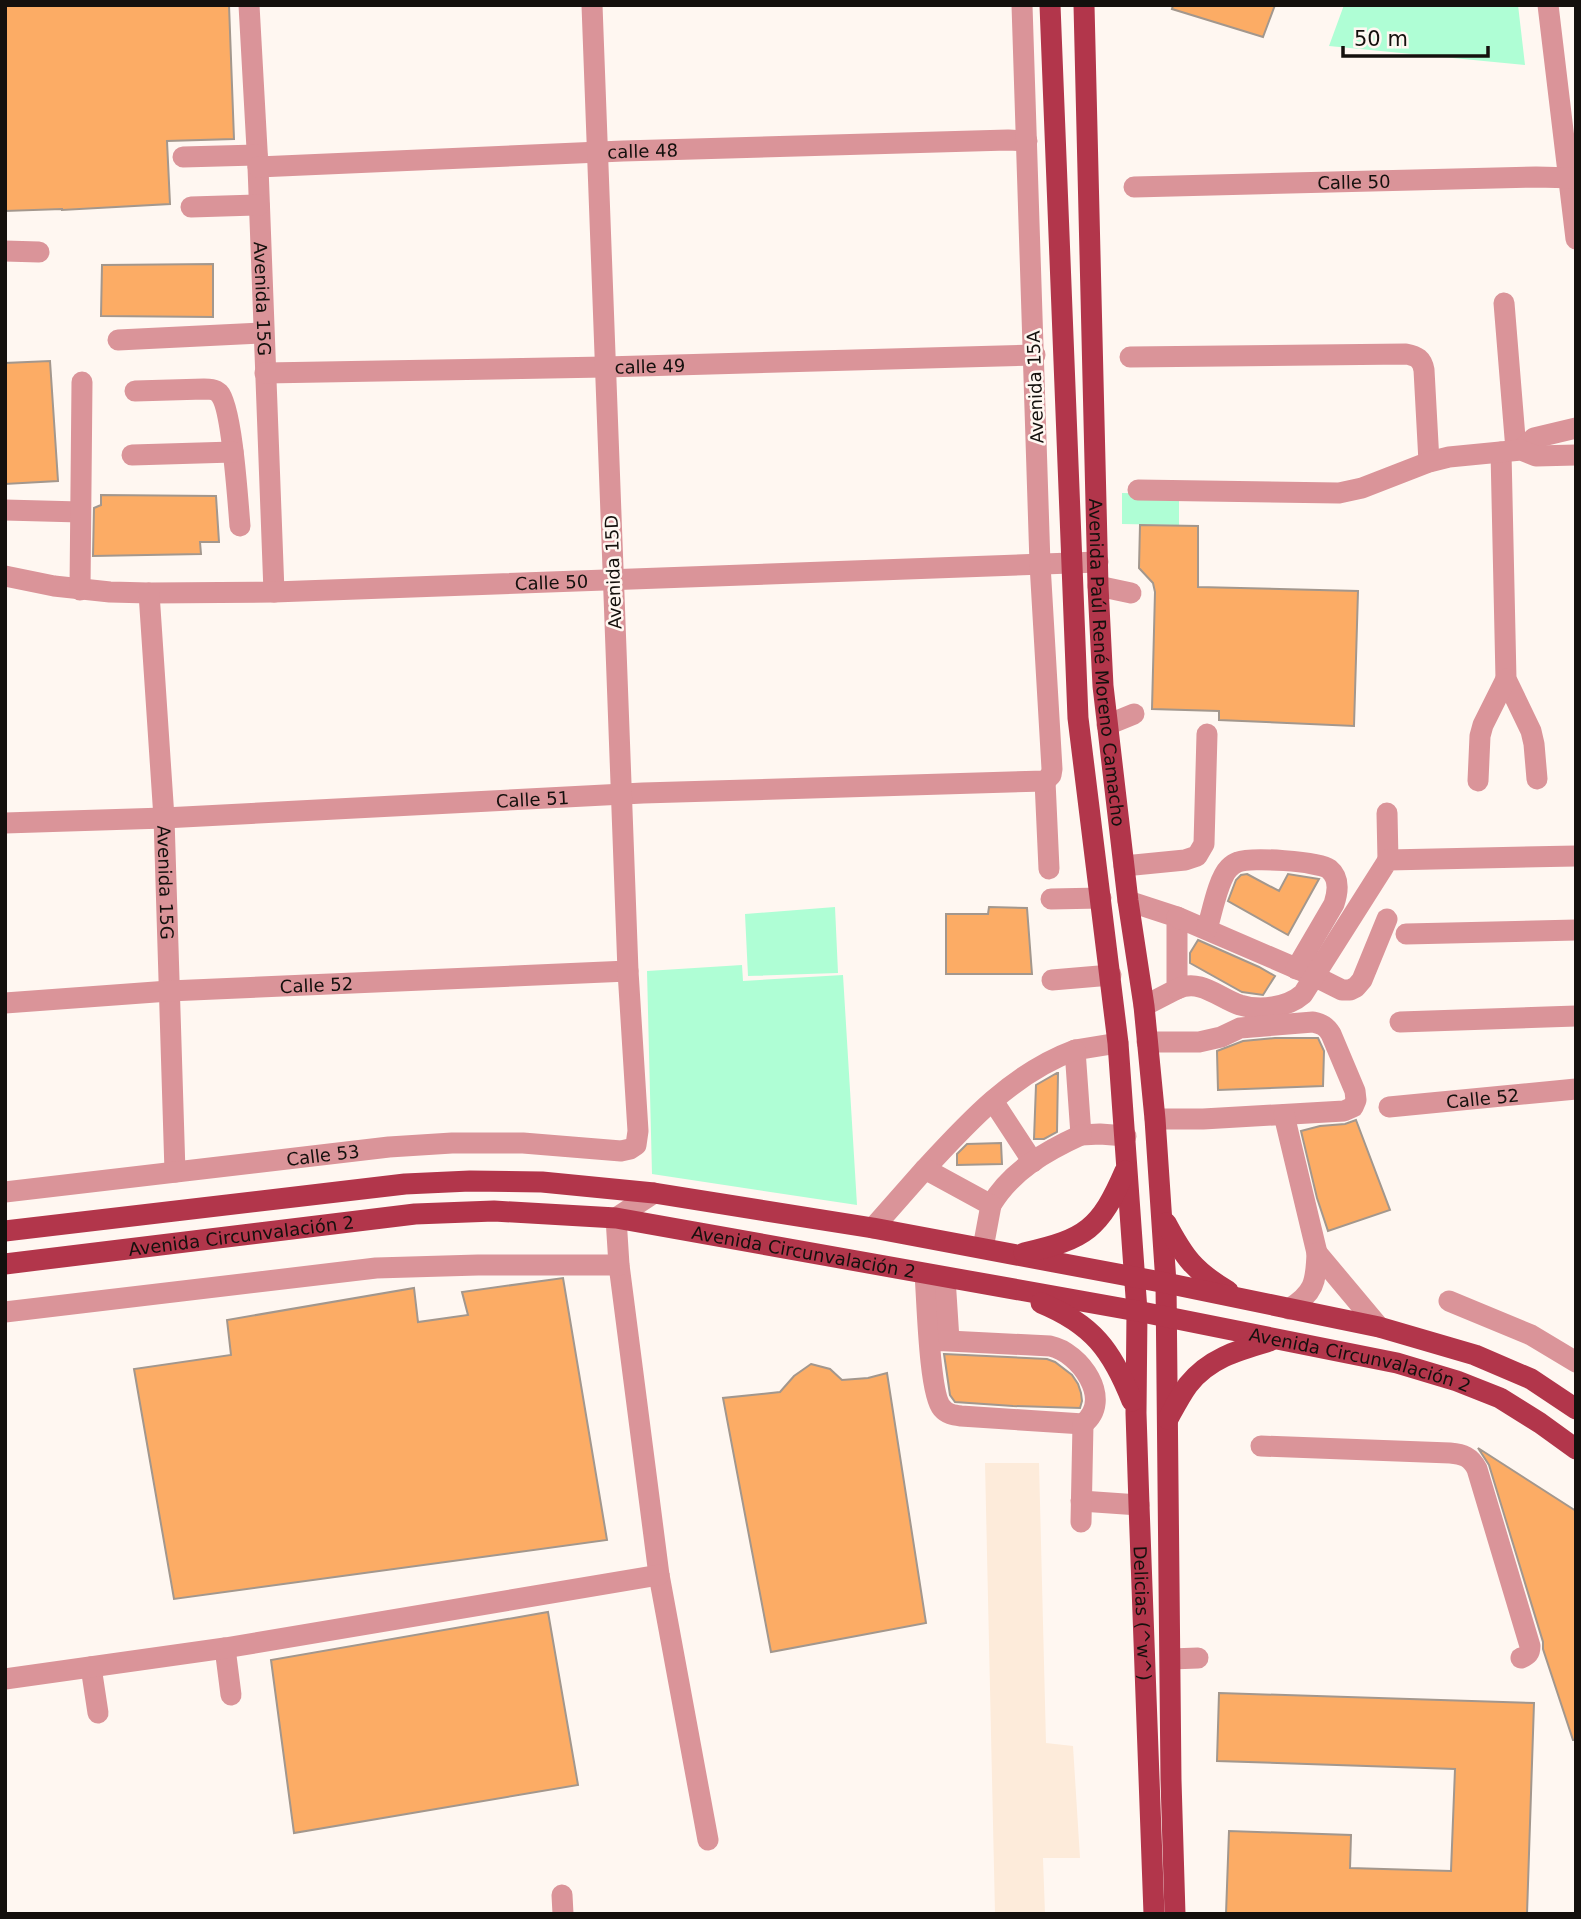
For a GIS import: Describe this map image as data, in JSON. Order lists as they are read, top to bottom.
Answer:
{
  "streets": {
    "main road": ["Avenida Paúl René Moreno Camacho", "Avenida Circunvalación 2", "Delicias (^w^)"],
    "street": [
      "calle 48",
      "Calle 50",
      "Avenida 15G",
      "calle 49",
      "Avenida 15A",
      "Avenida 15D",
      "Calle 51",
      "Calle 52",
      "Calle 53"
    ]
  },
  "crossings": [
    ["calle 48", "Avenida 15G"],
    ["calle 48", "Avenida 15A"],
    ["calle 48", "Avenida 15D"],
    ["Calle 50", "Avenida 15G"],
    ["Calle 50", "Avenida 15A"],
    ["Calle 50", "Avenida 15D"],
    ["Calle 50", "Avenida Paúl René Moreno Camacho"],
    ["Avenida 15G", "calle 49"],
    ["Avenida 15G", "Calle 51"],
    ["Avenida 15G", "Calle 52"],
    ["Avenida 15G", "Calle 53"],
    ["calle 49", "Avenida 15A"],
    ["calle 49", "Avenida 15D"],
    ["Avenida 15A", "Calle 51"],
    ["Avenida 15D", "Calle 51"],
    ["Avenida 15D", "Calle 52"],
    ["Avenida 15D", "Calle 53"],
    ["Avenida Paúl René Moreno Camacho", "Avenida Circunvalación 2"],
    ["Avenida Paúl René Moreno Camacho", "Delicias (^w^)"],
    ["Avenida Circunvalación 2", "Delicias (^w^)"]
  ],
  "scale_bar": "50 m"
}
